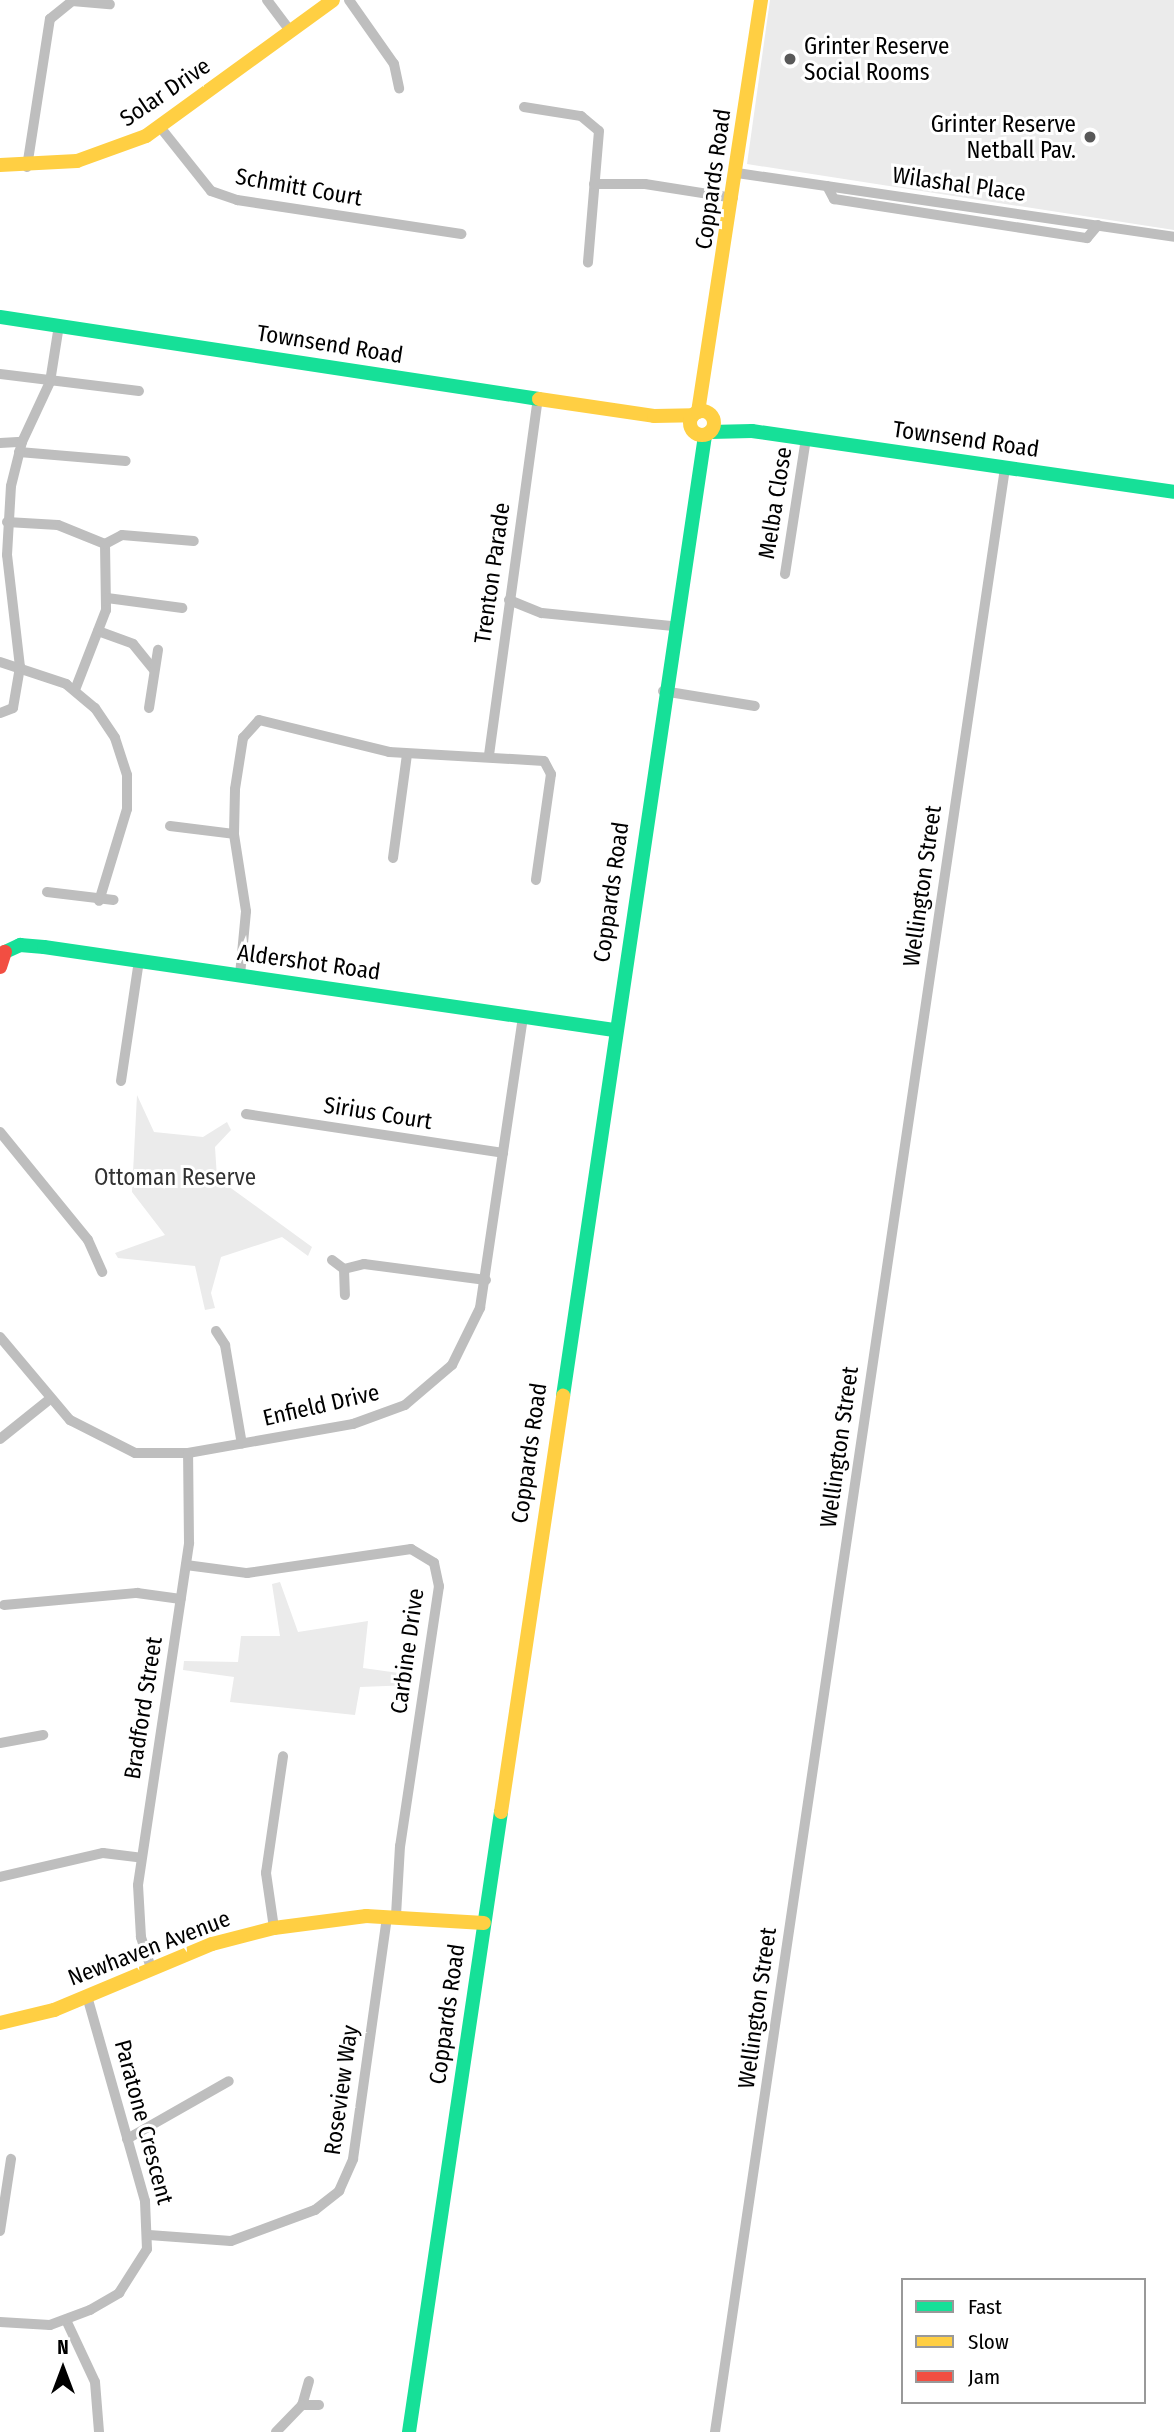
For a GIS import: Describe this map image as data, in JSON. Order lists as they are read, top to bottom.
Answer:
{
  "streets": {
    "street": [
      "Solar Drive",
      "Coppards Road",
      "Wilashal Place",
      "Schmitt Court",
      "Townsend Road",
      "Melba Close",
      "Trenton Parade",
      "Wellington Street",
      "Aldershot Road",
      "Sirius Court",
      "Enfield Drive",
      "Carbine Drive",
      "Bradford Street",
      "Newhaven Avenue",
      "Roseview Way",
      "Paratone Crescent"
    ]
  },
  "crossings": [
    ["Solar Drive", "Schmitt Court"],
    ["Coppards Road", "Wilashal Place"],
    ["Coppards Road", "Townsend Road"],
    ["Coppards Road", "Aldershot Road"],
    ["Coppards Road", "Newhaven Avenue"],
    ["Townsend Road", "Melba Close"],
    ["Townsend Road", "Trenton Parade"],
    ["Townsend Road", "Wellington Street"],
    ["Aldershot Road", "Enfield Drive"],
    ["Sirius Court", "Enfield Drive"],
    ["Enfield Drive", "Bradford Street"],
    ["Carbine Drive", "Bradford Street"],
    ["Carbine Drive", "Newhaven Avenue"],
    ["Carbine Drive", "Roseview Way"],
    ["Bradford Street", "Newhaven Avenue"],
    ["Newhaven Avenue", "Roseview Way"],
    ["Newhaven Avenue", "Paratone Crescent"],
    ["Roseview Way", "Paratone Crescent"]
  ],
  "parks": ["Ottoman Reserve"],
  "places": ["Grinter Reserve Social Rooms", "Grinter Reserve Netball Pav."],
  "legend": ["Fast", "Slow", "Jam"],
  "north": "top"
}
